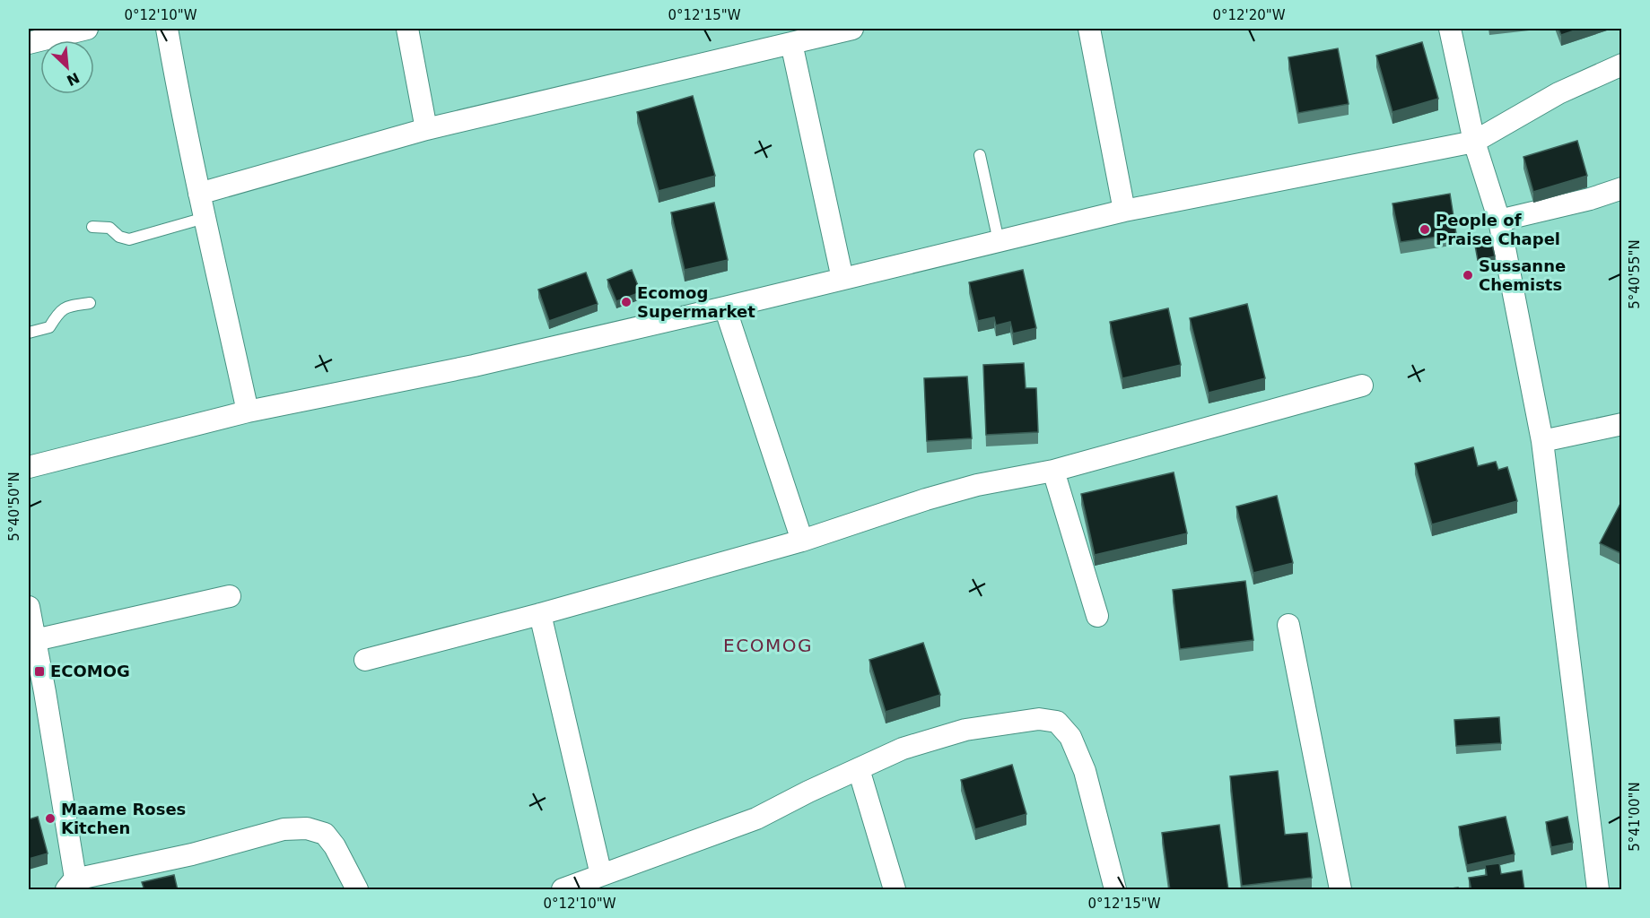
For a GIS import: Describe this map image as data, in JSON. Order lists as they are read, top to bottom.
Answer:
{
  "districts": ["ECOMOG"],
  "places": {
    "other": [
      "People of Praise Chapel",
      "Sussanne Chemists",
      "Ecomog Supermarket",
      "Maame Roses Kitchen"
    ],
    "transit": ["ECOMOG"]
  },
  "north": "bottom right",
  "coordinates": [
    "0°12'10\"W",
    "0°12'15\"W",
    "0°12'20\"W",
    "5°40'55\"N",
    "5°40'50\"N",
    "5°41'00\"N"
  ]
}
